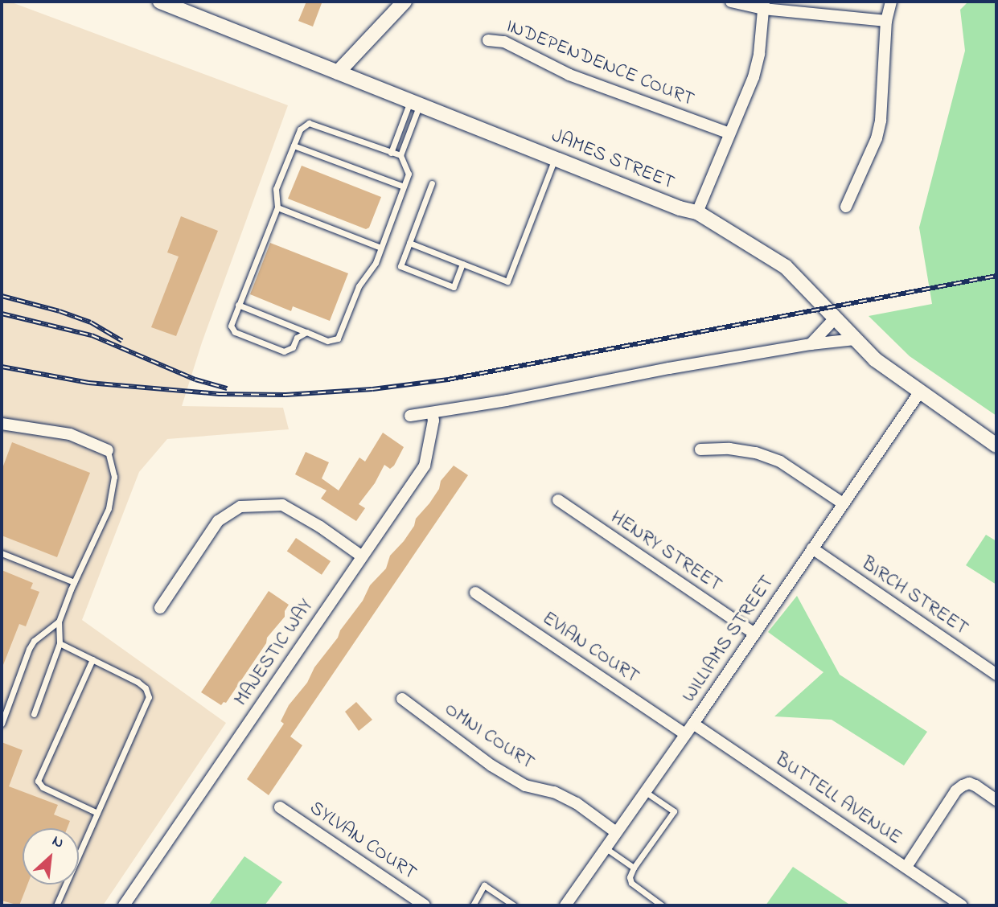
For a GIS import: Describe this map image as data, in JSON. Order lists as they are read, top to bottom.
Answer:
{
  "streets": {
    "street": [
      "INDEPENDENCE COURT",
      "JAMES STREET",
      "HENRY STREET",
      "BIRCH STREET",
      "WILLIAMS STREET",
      "EVIAN COURT",
      "MAJESTIC WAY",
      "OMNI COURT",
      "BUTTELL AVENUE",
      "SYLVAN COURT"
    ]
  },
  "crossings": [
    ["JAMES STREET", "WILLIAMS STREET"],
    ["HENRY STREET", "WILLIAMS STREET"],
    ["BIRCH STREET", "WILLIAMS STREET"],
    ["WILLIAMS STREET", "EVIAN COURT"],
    ["WILLIAMS STREET", "OMNI COURT"],
    ["WILLIAMS STREET", "BUTTELL AVENUE"]
  ],
  "north": "top right"
}
